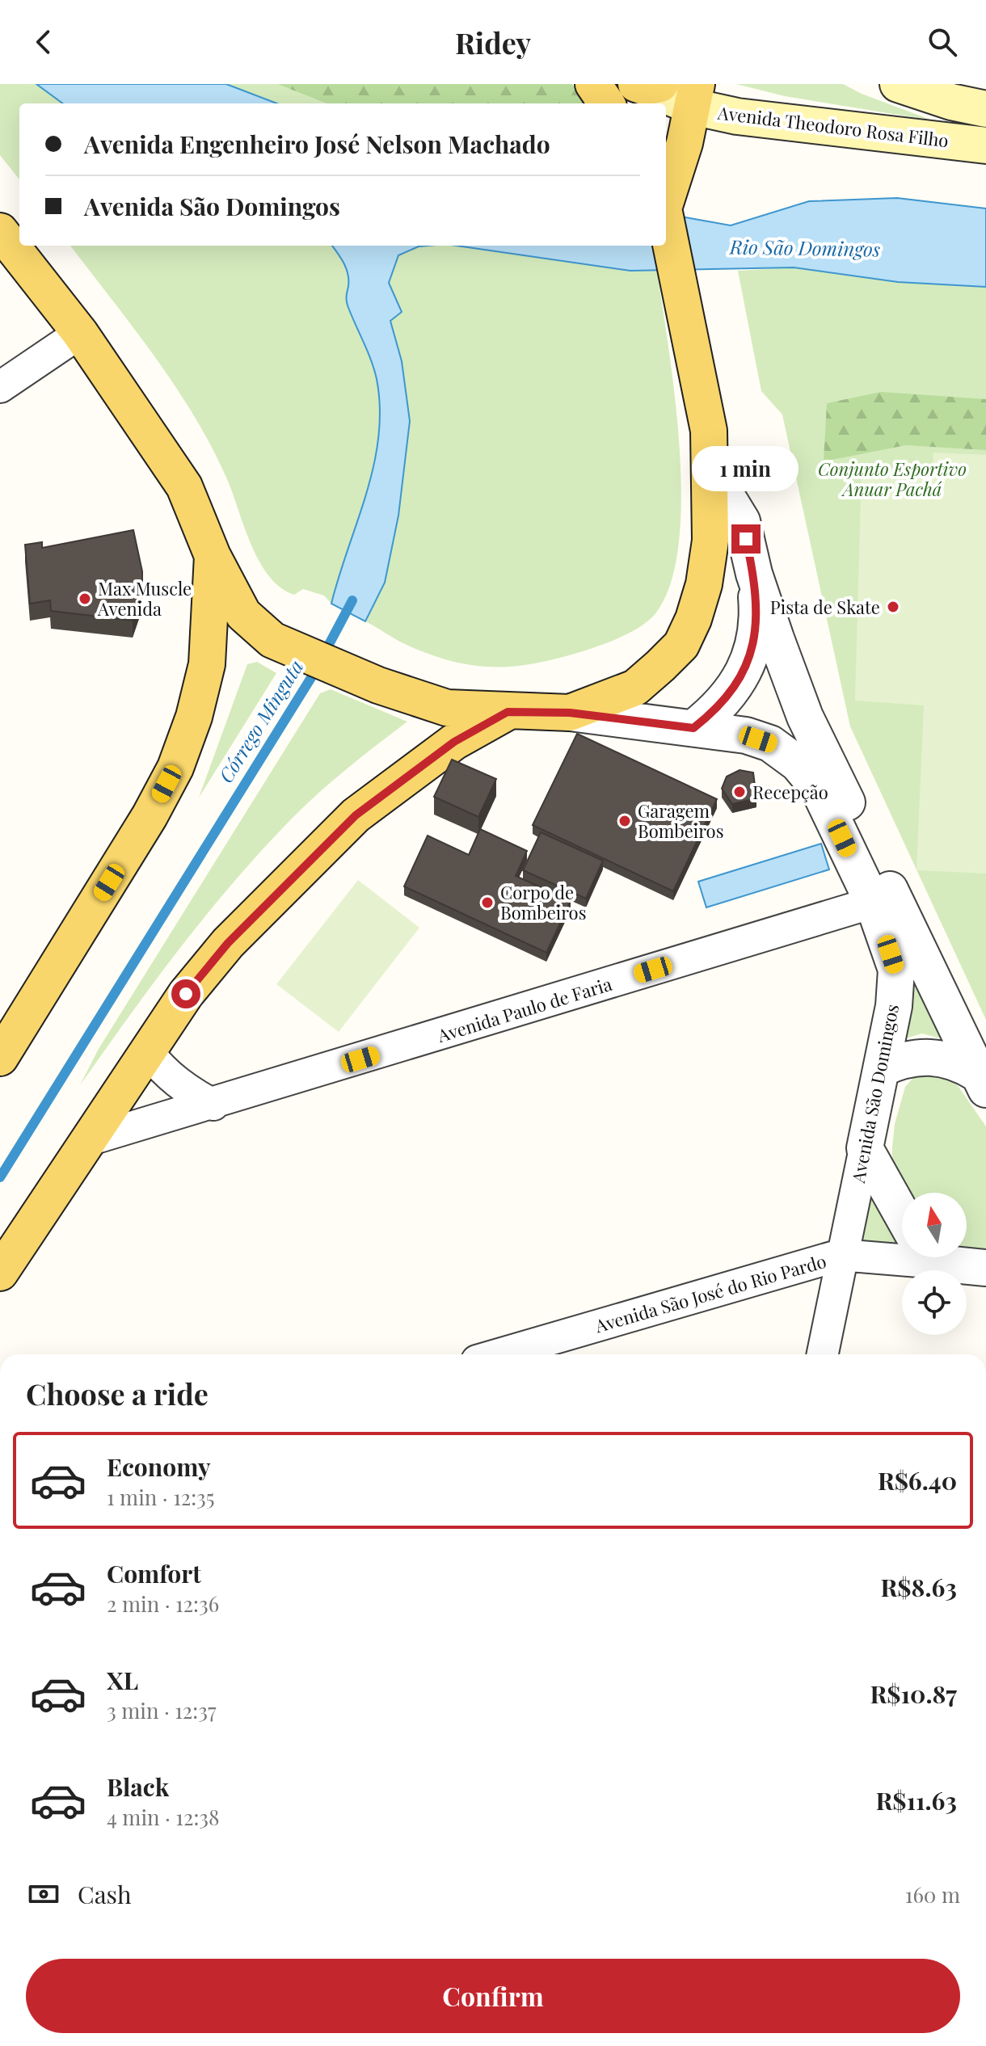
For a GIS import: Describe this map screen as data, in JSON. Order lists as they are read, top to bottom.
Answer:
{
  "streets": {
    "main road": ["Avenida Theodoro Rosa Filho"],
    "street": ["Avenida Paulo de Faria", "Avenida São Domingos", "Avenida São José do Rio Pardo"]
  },
  "crossings": [
    ["Avenida Paulo de Faria", "Avenida São Domingos"],
    ["Avenida São Domingos", "Avenida São José do Rio Pardo"]
  ],
  "water": ["Rio São Domingos", "Córrego Minguta"],
  "parks": ["Conjunto Esportivo Anuar Pachá"],
  "places": [
    "Max Muscle Avenida",
    "Pista de Skate",
    "Recepção",
    "Garagem Bombeiros",
    "Corpo de Bombeiros"
  ],
  "north": "top",
  "page": {
    "header": "Ridey",
    "banner": ["Avenida Engenheiro José Nelson Machado", "Avenida São Domingos"],
    "bubble": "1 min",
    "heading": "Choose a ride",
    "list": [
      {
        "name": "Economy",
        "note": "1 min · 12:35",
        "value": "R$6.40"
      },
      {
        "name": "Comfort",
        "note": "2 min · 12:36",
        "value": "R$8.63"
      },
      {
        "name": "XL",
        "note": "3 min · 12:37",
        "value": "R$10.87"
      },
      {
        "name": "Black",
        "note": "4 min · 12:38",
        "value": "R$11.63"
      }
    ],
    "pay": ["Cash", "160 m"],
    "buttons": "Confirm"
  }
}
